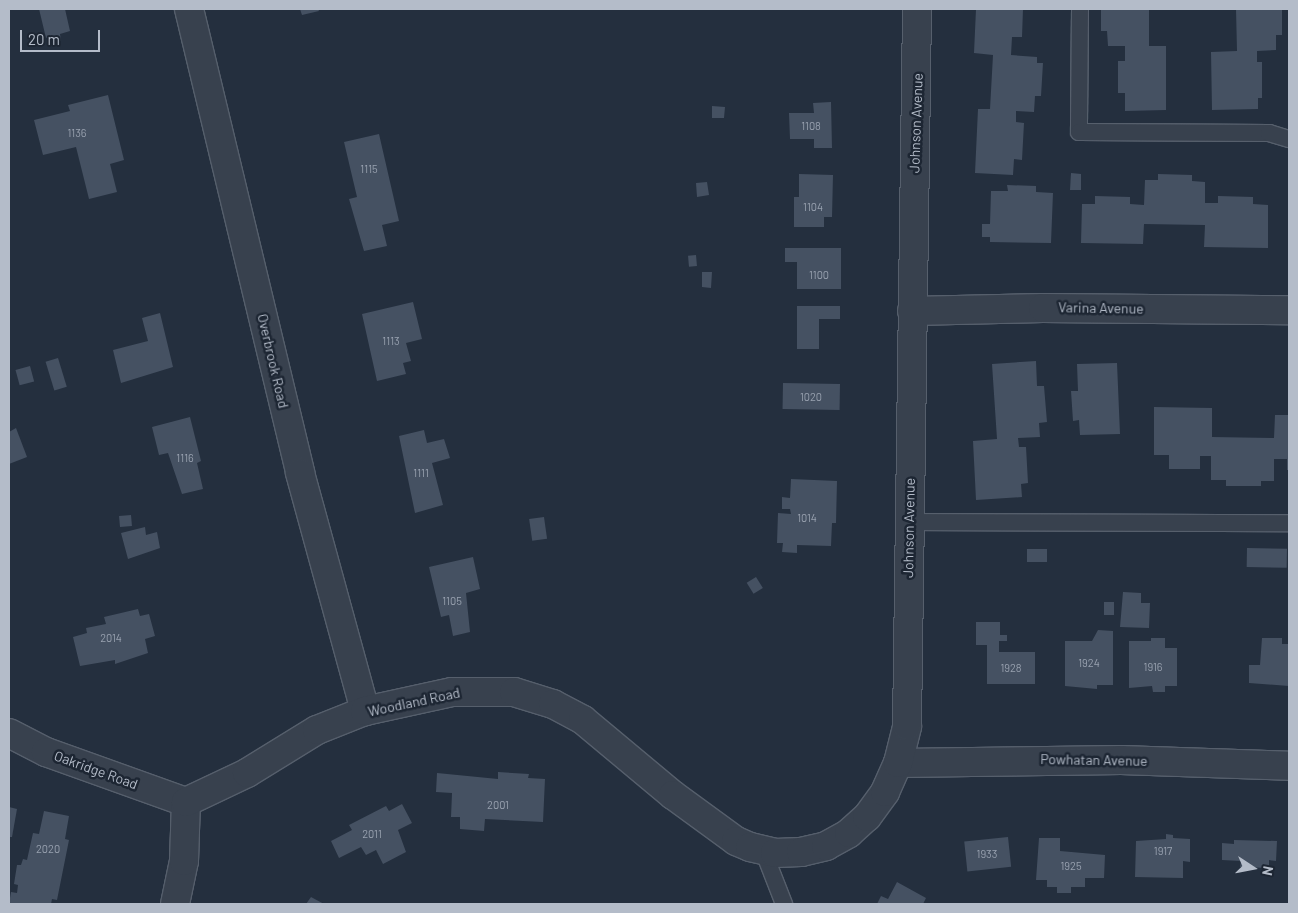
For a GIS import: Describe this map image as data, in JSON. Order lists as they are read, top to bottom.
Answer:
{
  "streets": {
    "street": [
      "Johnson Avenue",
      "Varina Avenue",
      "Overbrook Road",
      "Woodland Road",
      "Powhatan Avenue",
      "Oakridge Road"
    ]
  },
  "crossings": [
    ["Johnson Avenue", "Varina Avenue"],
    ["Johnson Avenue", "Woodland Road"],
    ["Johnson Avenue", "Powhatan Avenue"],
    ["Overbrook Road", "Woodland Road"],
    ["Woodland Road", "Oakridge Road"]
  ],
  "house_numbers": [
    "1108",
    "1136",
    "1115",
    "1104",
    "1100",
    "1113",
    "1020",
    "1116",
    "1111",
    "1014",
    "1105",
    "2014",
    "1924",
    "1916",
    "1928",
    "2001",
    "2011",
    "2020",
    "1917",
    "1933",
    "1925"
  ],
  "scale_bar": "20 m",
  "north": "right"
}
